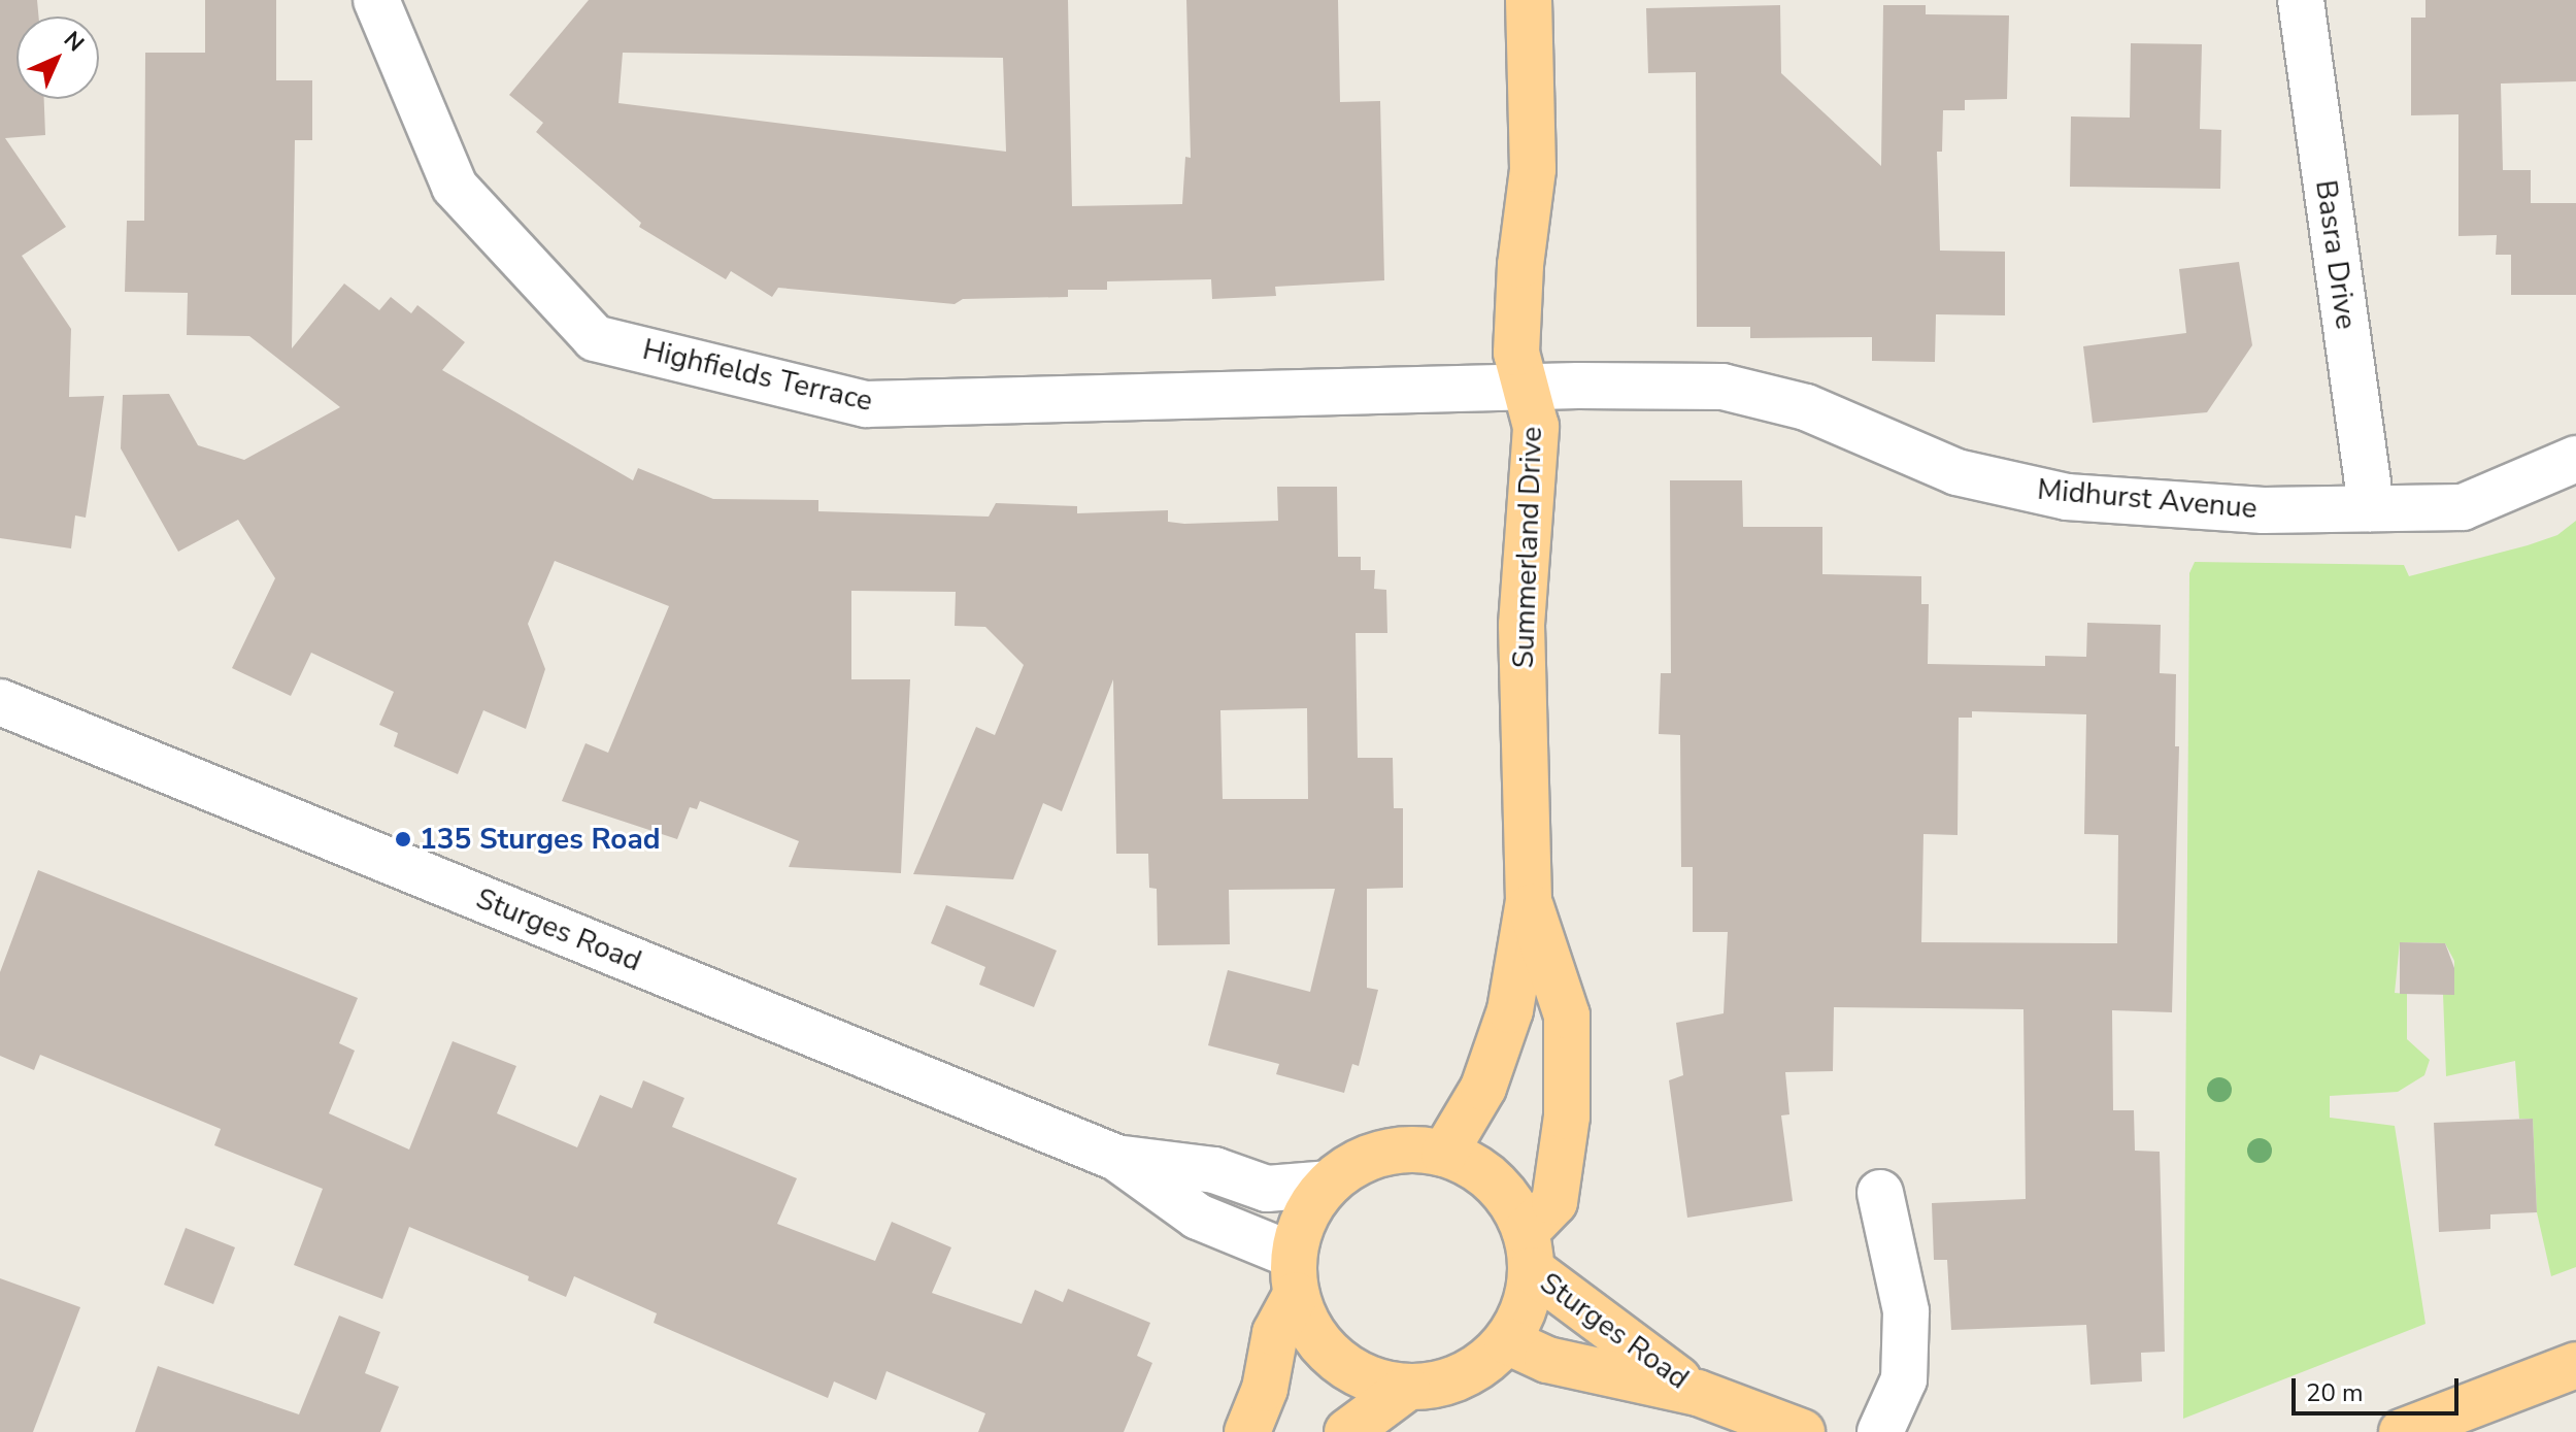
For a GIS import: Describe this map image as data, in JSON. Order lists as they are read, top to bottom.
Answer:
{
  "streets": {
    "main road": ["Summerland Drive", "Sturges Road"],
    "street": ["Basra Drive", "Highfields Terrace", "Midhurst Avenue"]
  },
  "crossings": [
    ["Basra Drive", "Midhurst Avenue"],
    ["Highfields Terrace", "Midhurst Avenue"],
    ["Highfields Terrace", "Summerland Drive"],
    ["Midhurst Avenue", "Summerland Drive"],
    ["Summerland Drive", "Sturges Road"]
  ],
  "places": ["135 Sturges Road"],
  "scale_bar": "20 m",
  "north": "top right"
}
